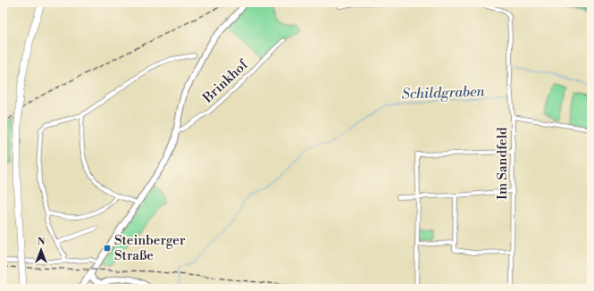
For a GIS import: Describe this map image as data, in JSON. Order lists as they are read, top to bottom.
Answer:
{
  "streets": {
    "street": ["Brinkhof", "Im Sandfeld"]
  },
  "water": ["Schildgraben"],
  "places": {
    "transit": ["Steinberger Straße"]
  },
  "north": "top"
}
